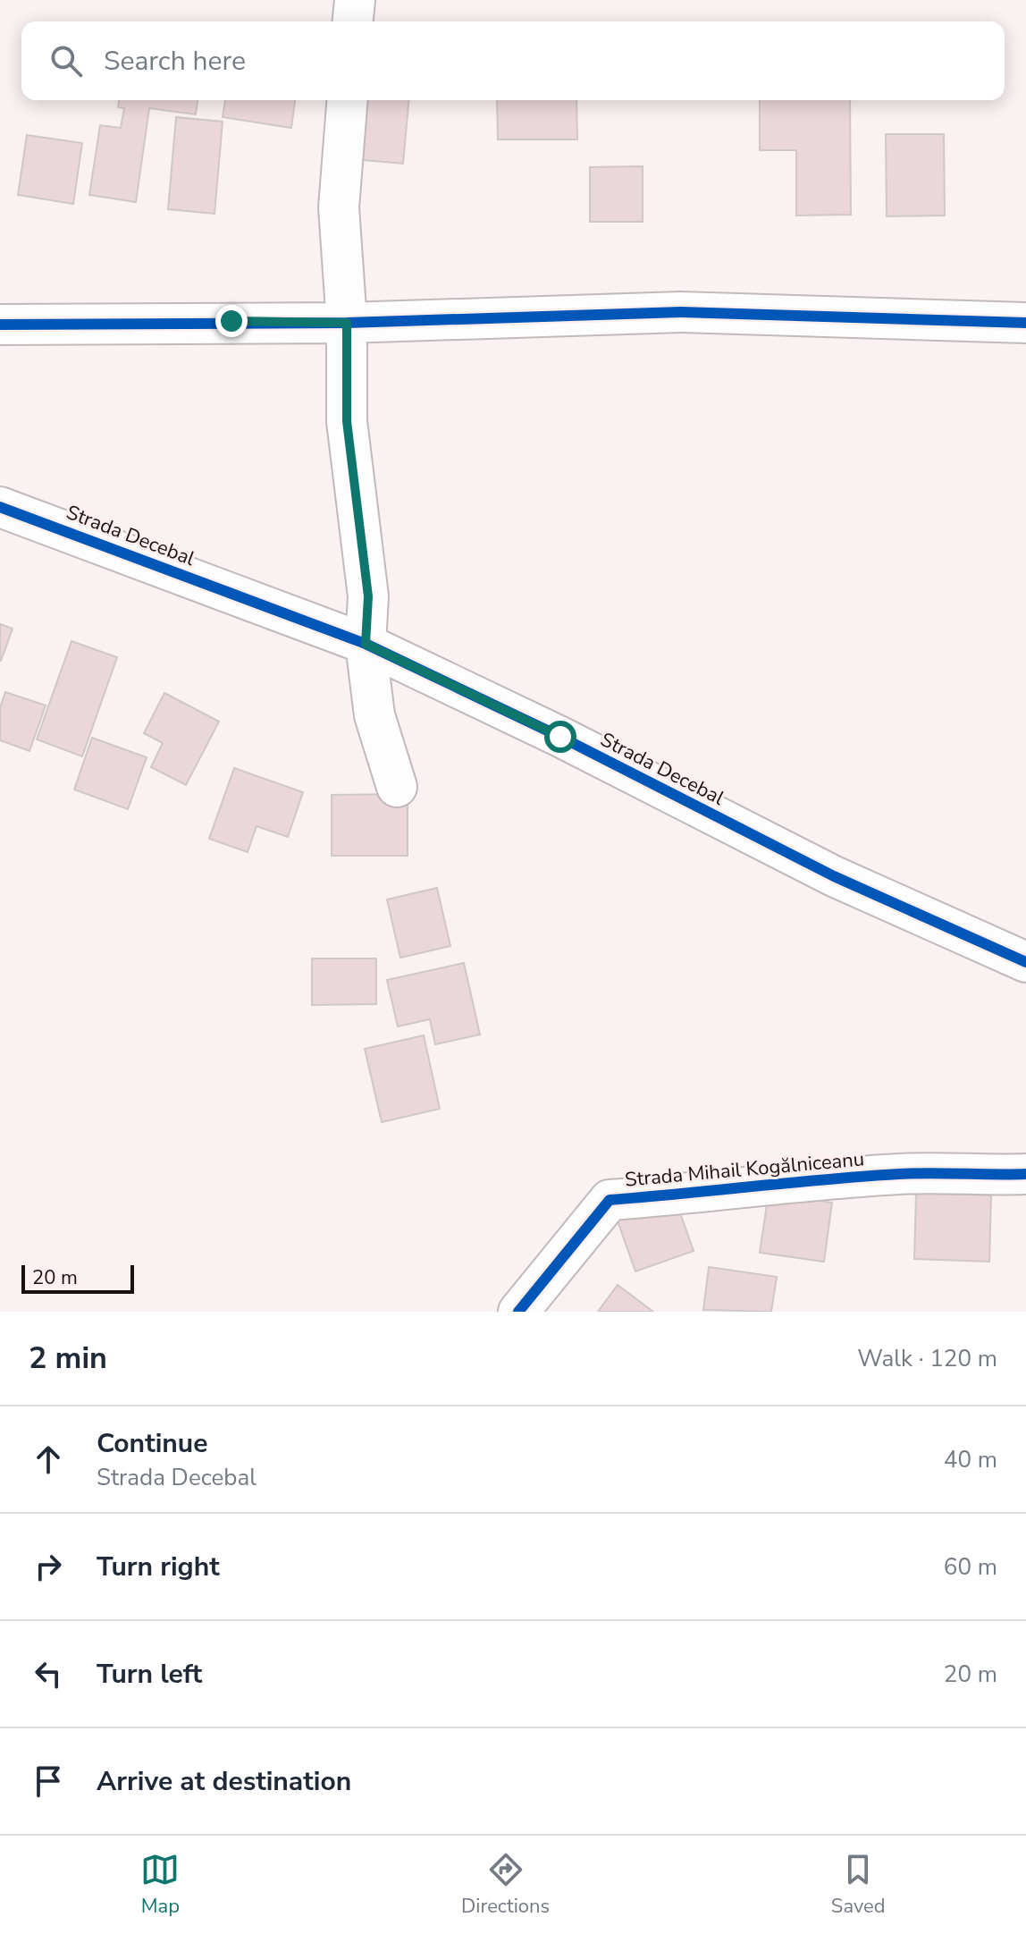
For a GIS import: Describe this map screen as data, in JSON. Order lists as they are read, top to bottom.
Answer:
{
  "streets": {
    "street": ["Strada Decebal", "Strada Mihail Kogălniceanu"]
  },
  "scale_bar": "20 m",
  "page": {
    "search": "Search here",
    "scale": "20 m",
    "heading": ["2 min", "Walk · 120 m"],
    "list": [
      ["Continue", "Strada Decebal", "40 m"],
      ["Turn right", "60 m"],
      ["Turn left", "20 m"],
      "Arrive at destination"
    ],
    "nav": ["Map", "Directions", "Saved"]
  }
}
